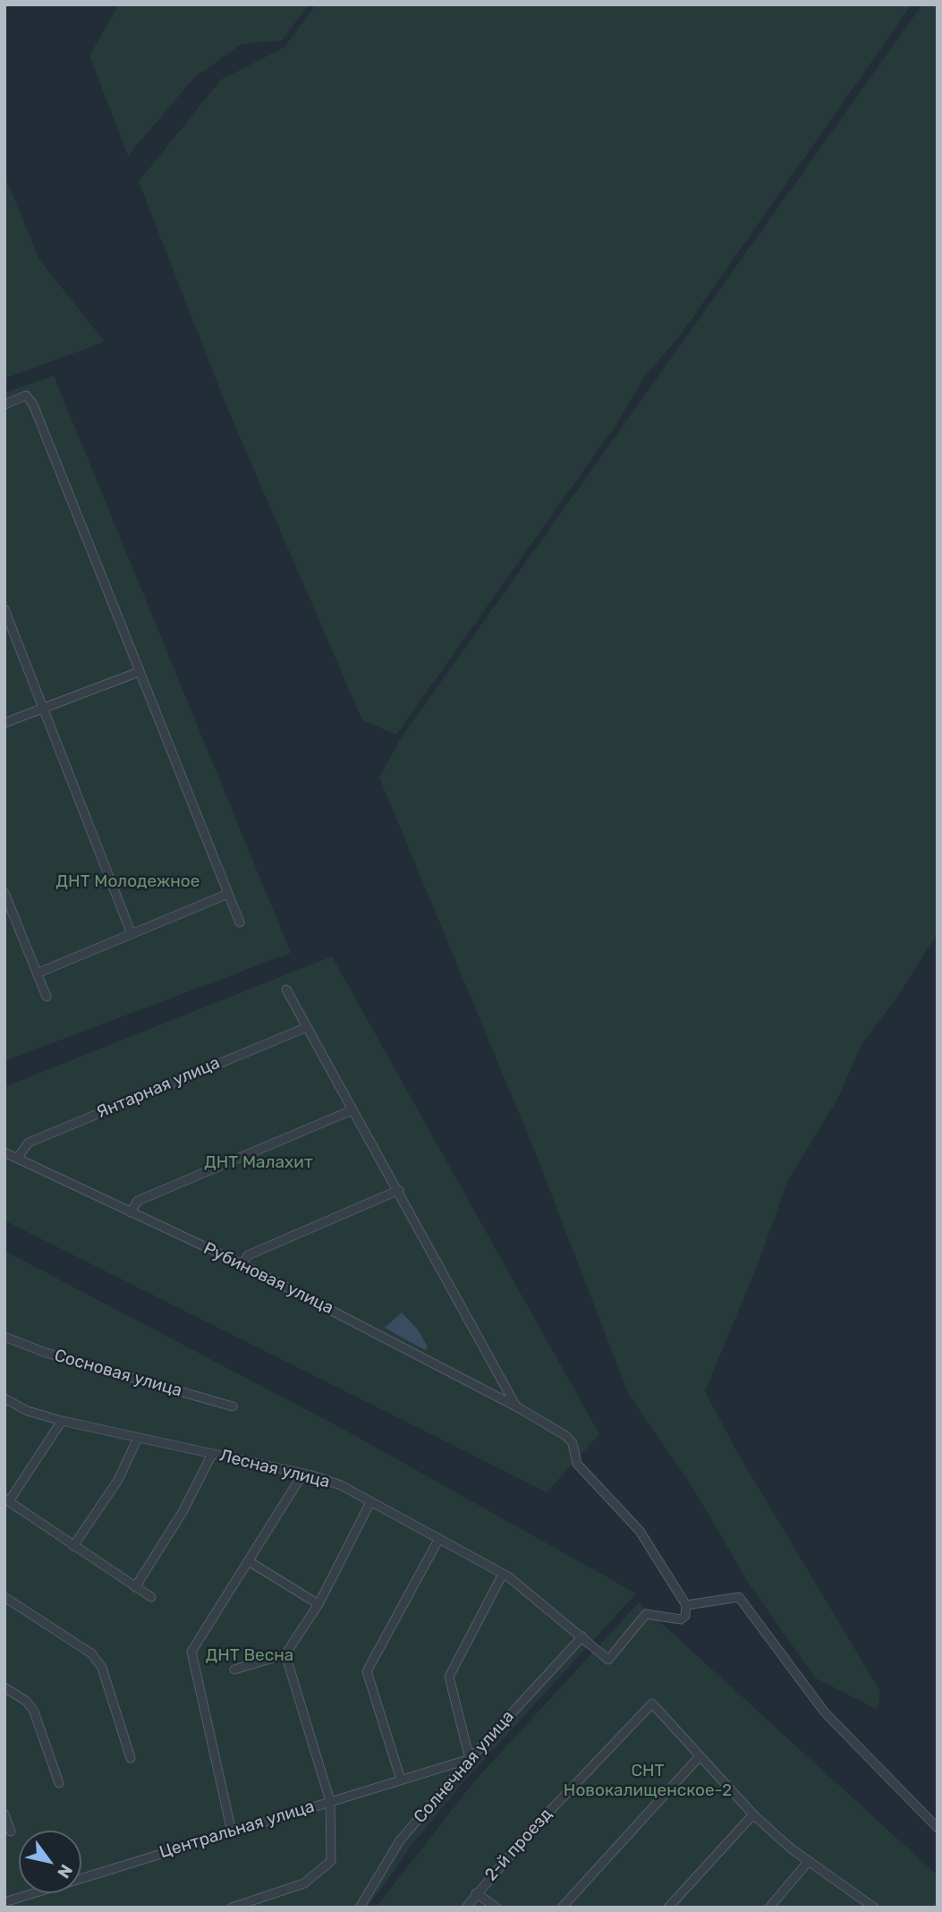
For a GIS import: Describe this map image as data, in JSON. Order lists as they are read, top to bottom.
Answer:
{
  "streets": {
    "street": [
      "Янтарная улица",
      "Рубиновая улица",
      "Сосновая улица",
      "Лесная улица",
      "Солнечная улица",
      "Центральная улица",
      "2-й проезд"
    ]
  },
  "crossings": [
    ["Янтарная улица", "Рубиновая улица"],
    ["Рубиновая улица", "Лесная улица"],
    ["Лесная улица", "Солнечная улица"],
    ["Солнечная улица", "Центральная улица"]
  ],
  "parks": [
    "ДНТ Молодежное",
    "ДНТ Малахит",
    "ДНТ Весна",
    "СНТ Новокалищенское-2"
  ],
  "north": "bottom right"
}
